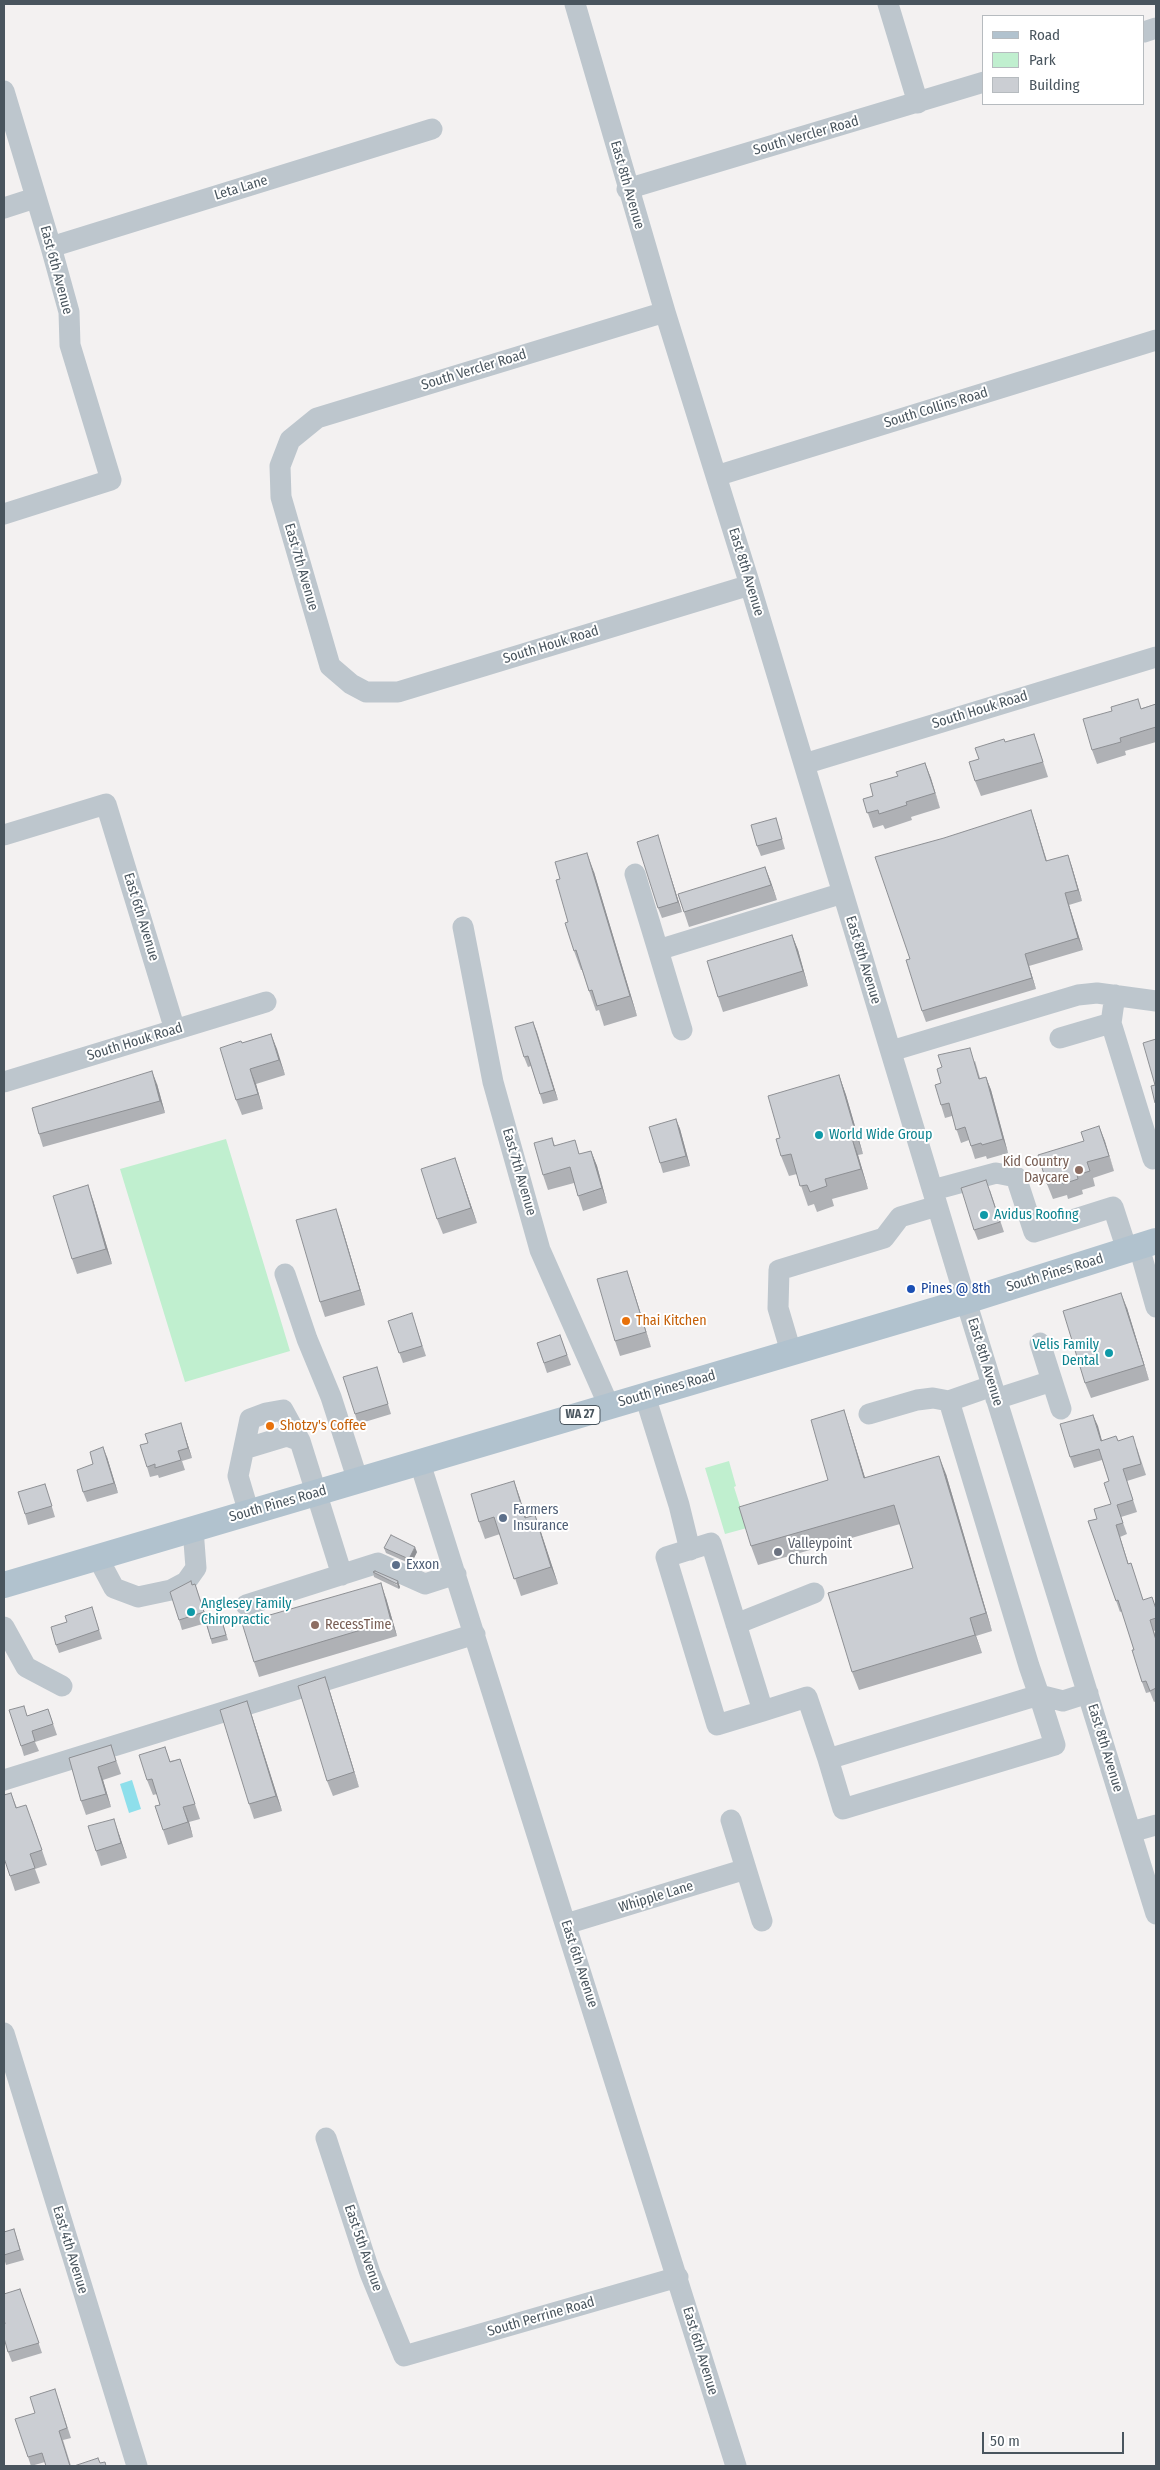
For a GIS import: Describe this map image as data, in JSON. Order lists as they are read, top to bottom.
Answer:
{
  "streets": {
    "main road": ["South Pines Road", "WA 27"],
    "street": [
      "South Vercler Road",
      "East 8th Avenue",
      "Leta Lane",
      "East 6th Avenue",
      "South Collins Road",
      "East 7th Avenue",
      "South Houk Road",
      "Whipple Lane",
      "East 5th Avenue",
      "East 4th Avenue",
      "South Perrine Road"
    ]
  },
  "crossings": [
    ["South Vercler Road", "East 8th Avenue"],
    ["South Vercler Road", "East 7th Avenue"],
    ["East 8th Avenue", "South Collins Road"],
    ["East 8th Avenue", "South Houk Road"],
    ["East 8th Avenue", "South Pines Road"],
    ["Leta Lane", "East 6th Avenue"],
    ["East 6th Avenue", "South Houk Road"],
    ["East 6th Avenue", "South Pines Road"],
    ["East 6th Avenue", "Whipple Lane"],
    ["East 6th Avenue", "South Perrine Road"],
    ["East 7th Avenue", "South Houk Road"],
    ["East 7th Avenue", "South Pines Road"],
    ["East 5th Avenue", "South Perrine Road"]
  ],
  "places": [
    "World Wide Group",
    "Kid Country Daycare",
    "Avidus Roofing",
    "Pines @ 8th",
    "Thai Kitchen",
    "Velis Family Dental",
    "Shotzy's Coffee",
    "Farmers Insurance",
    "Valleypoint Church",
    "Exxon",
    "Anglesey Family Chiropractic",
    "RecessTime"
  ],
  "legend": ["Road", "Park", "Building"],
  "scale_bar": "50 m"
}
